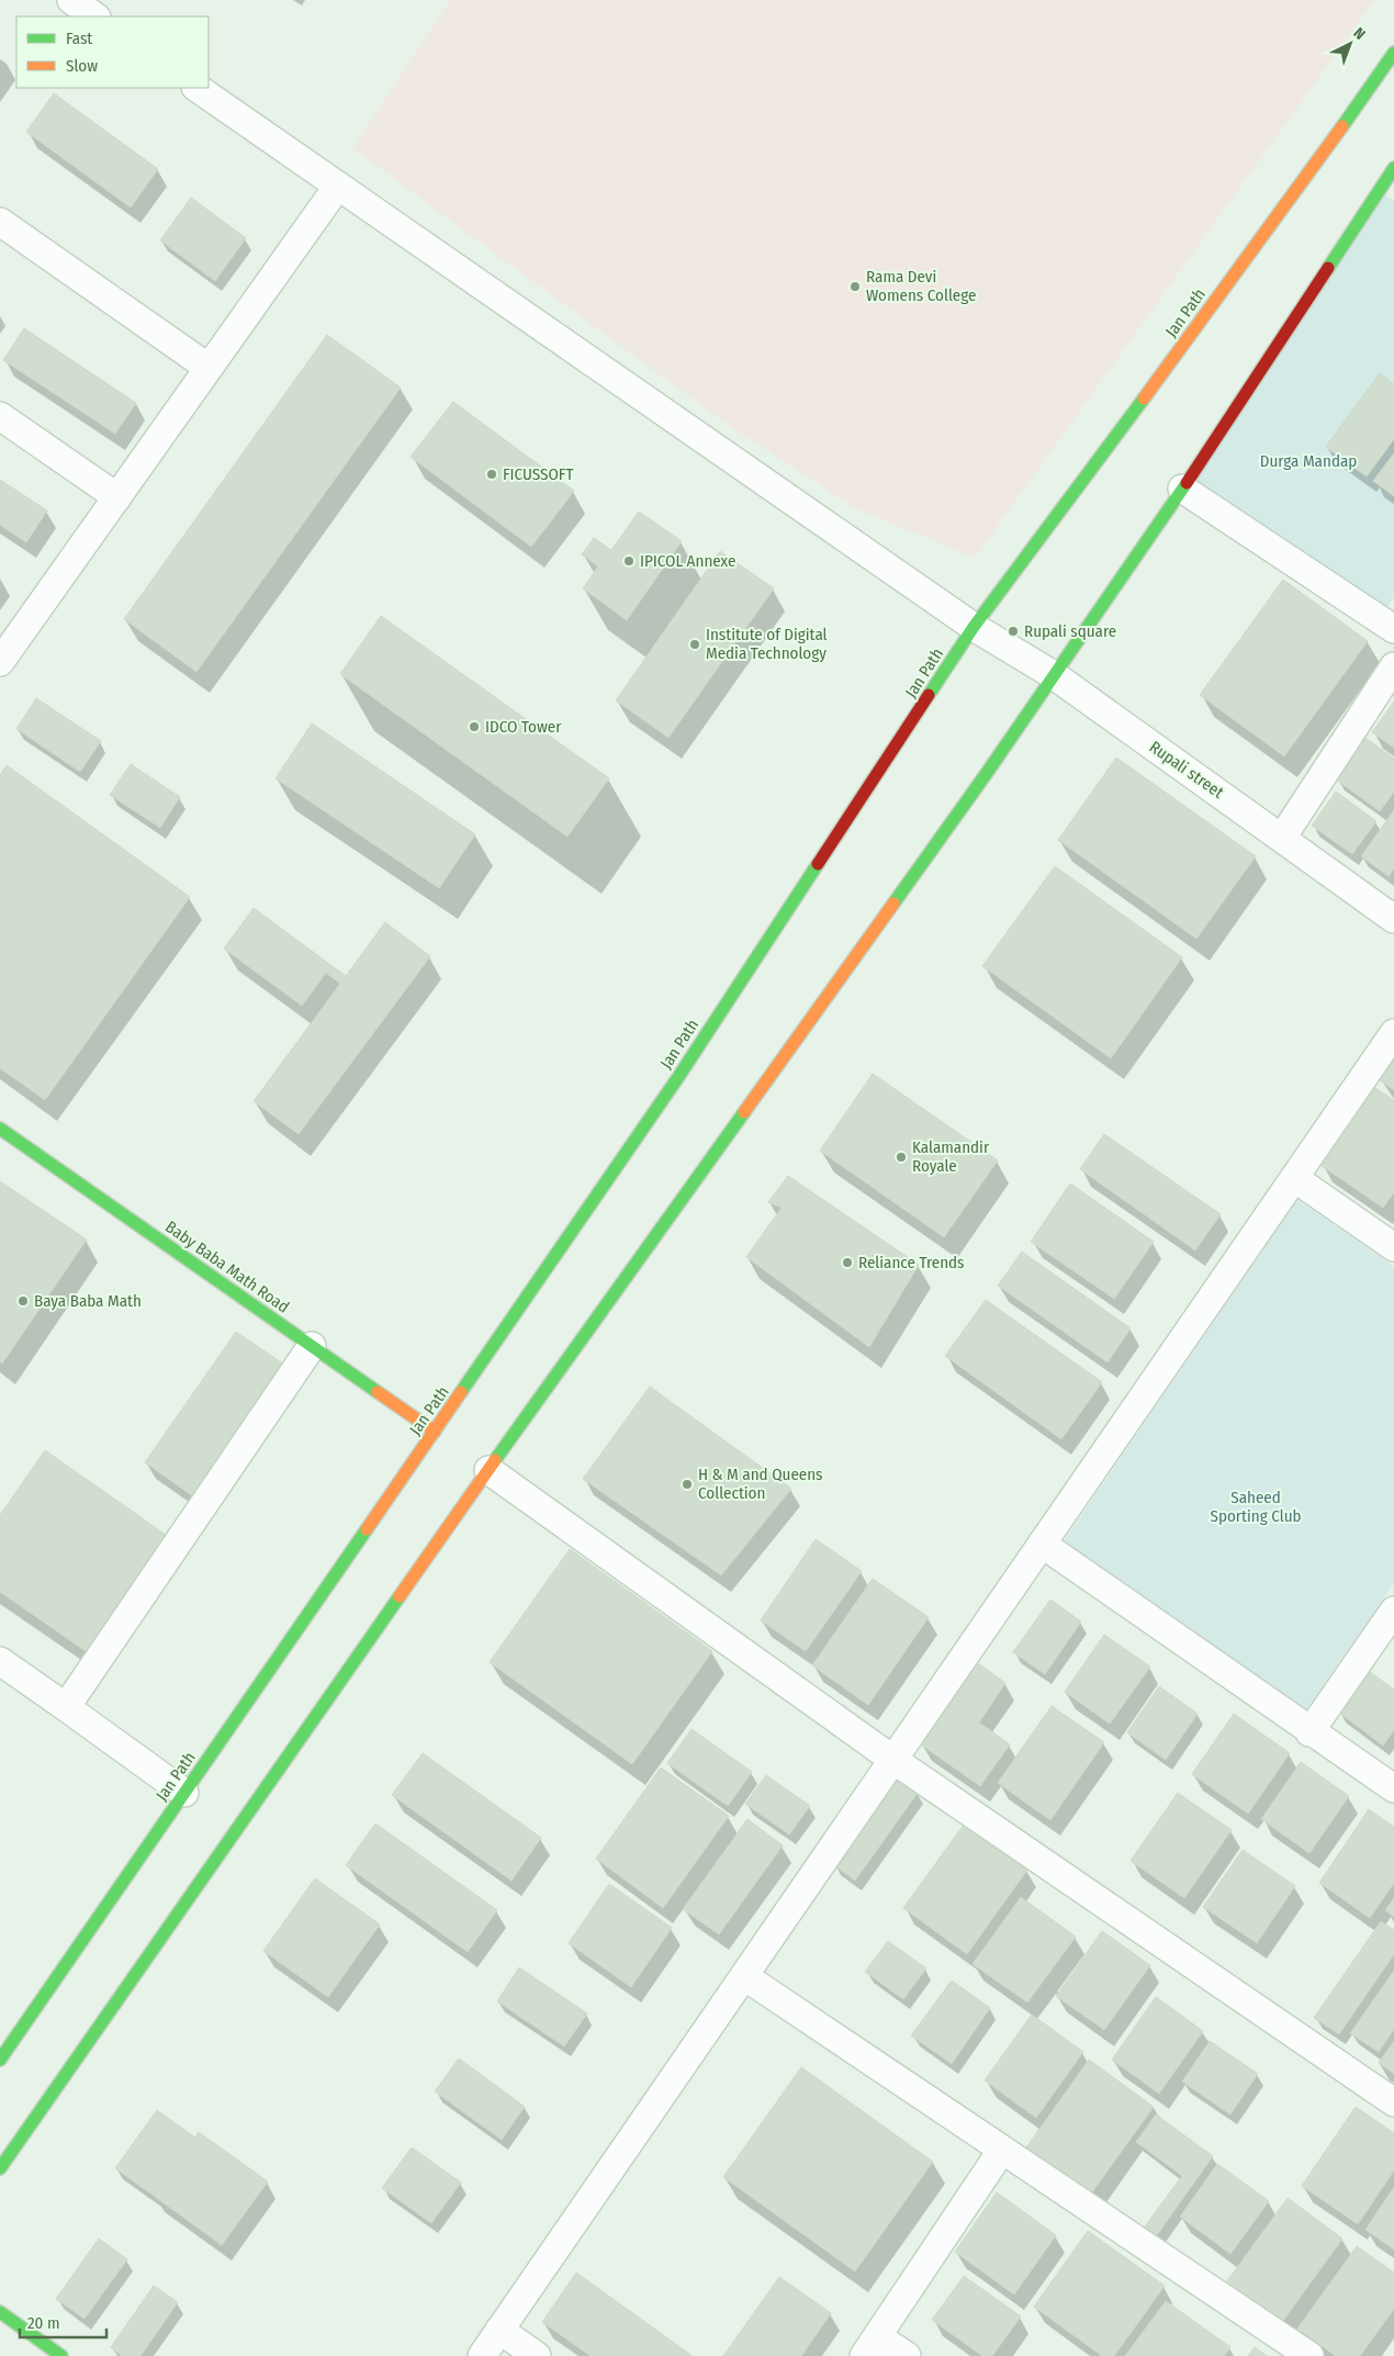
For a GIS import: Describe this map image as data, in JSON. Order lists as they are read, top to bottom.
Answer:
{
  "streets": {
    "main road": ["Jan Path", "Baby Baba Math Road"],
    "street": ["Rupali street"]
  },
  "crossings": [
    ["Jan Path", "Rupali street"],
    ["Jan Path", "Baby Baba Math Road"]
  ],
  "parks": ["Durga Mandap", "Saheed Sporting Club"],
  "places": [
    "Rama Devi Womens College",
    "FICUSSOFT",
    "IPICOL Annexe",
    "Rupali square",
    "Institute of Digital Media Technology",
    "IDCO Tower",
    "Kalamandir Royale",
    "Reliance Trends",
    "Baya Baba Math",
    "H & M and Queens Collection"
  ],
  "legend": ["Fast", "Slow"],
  "scale_bar": "20 m",
  "north": "top right"
}
